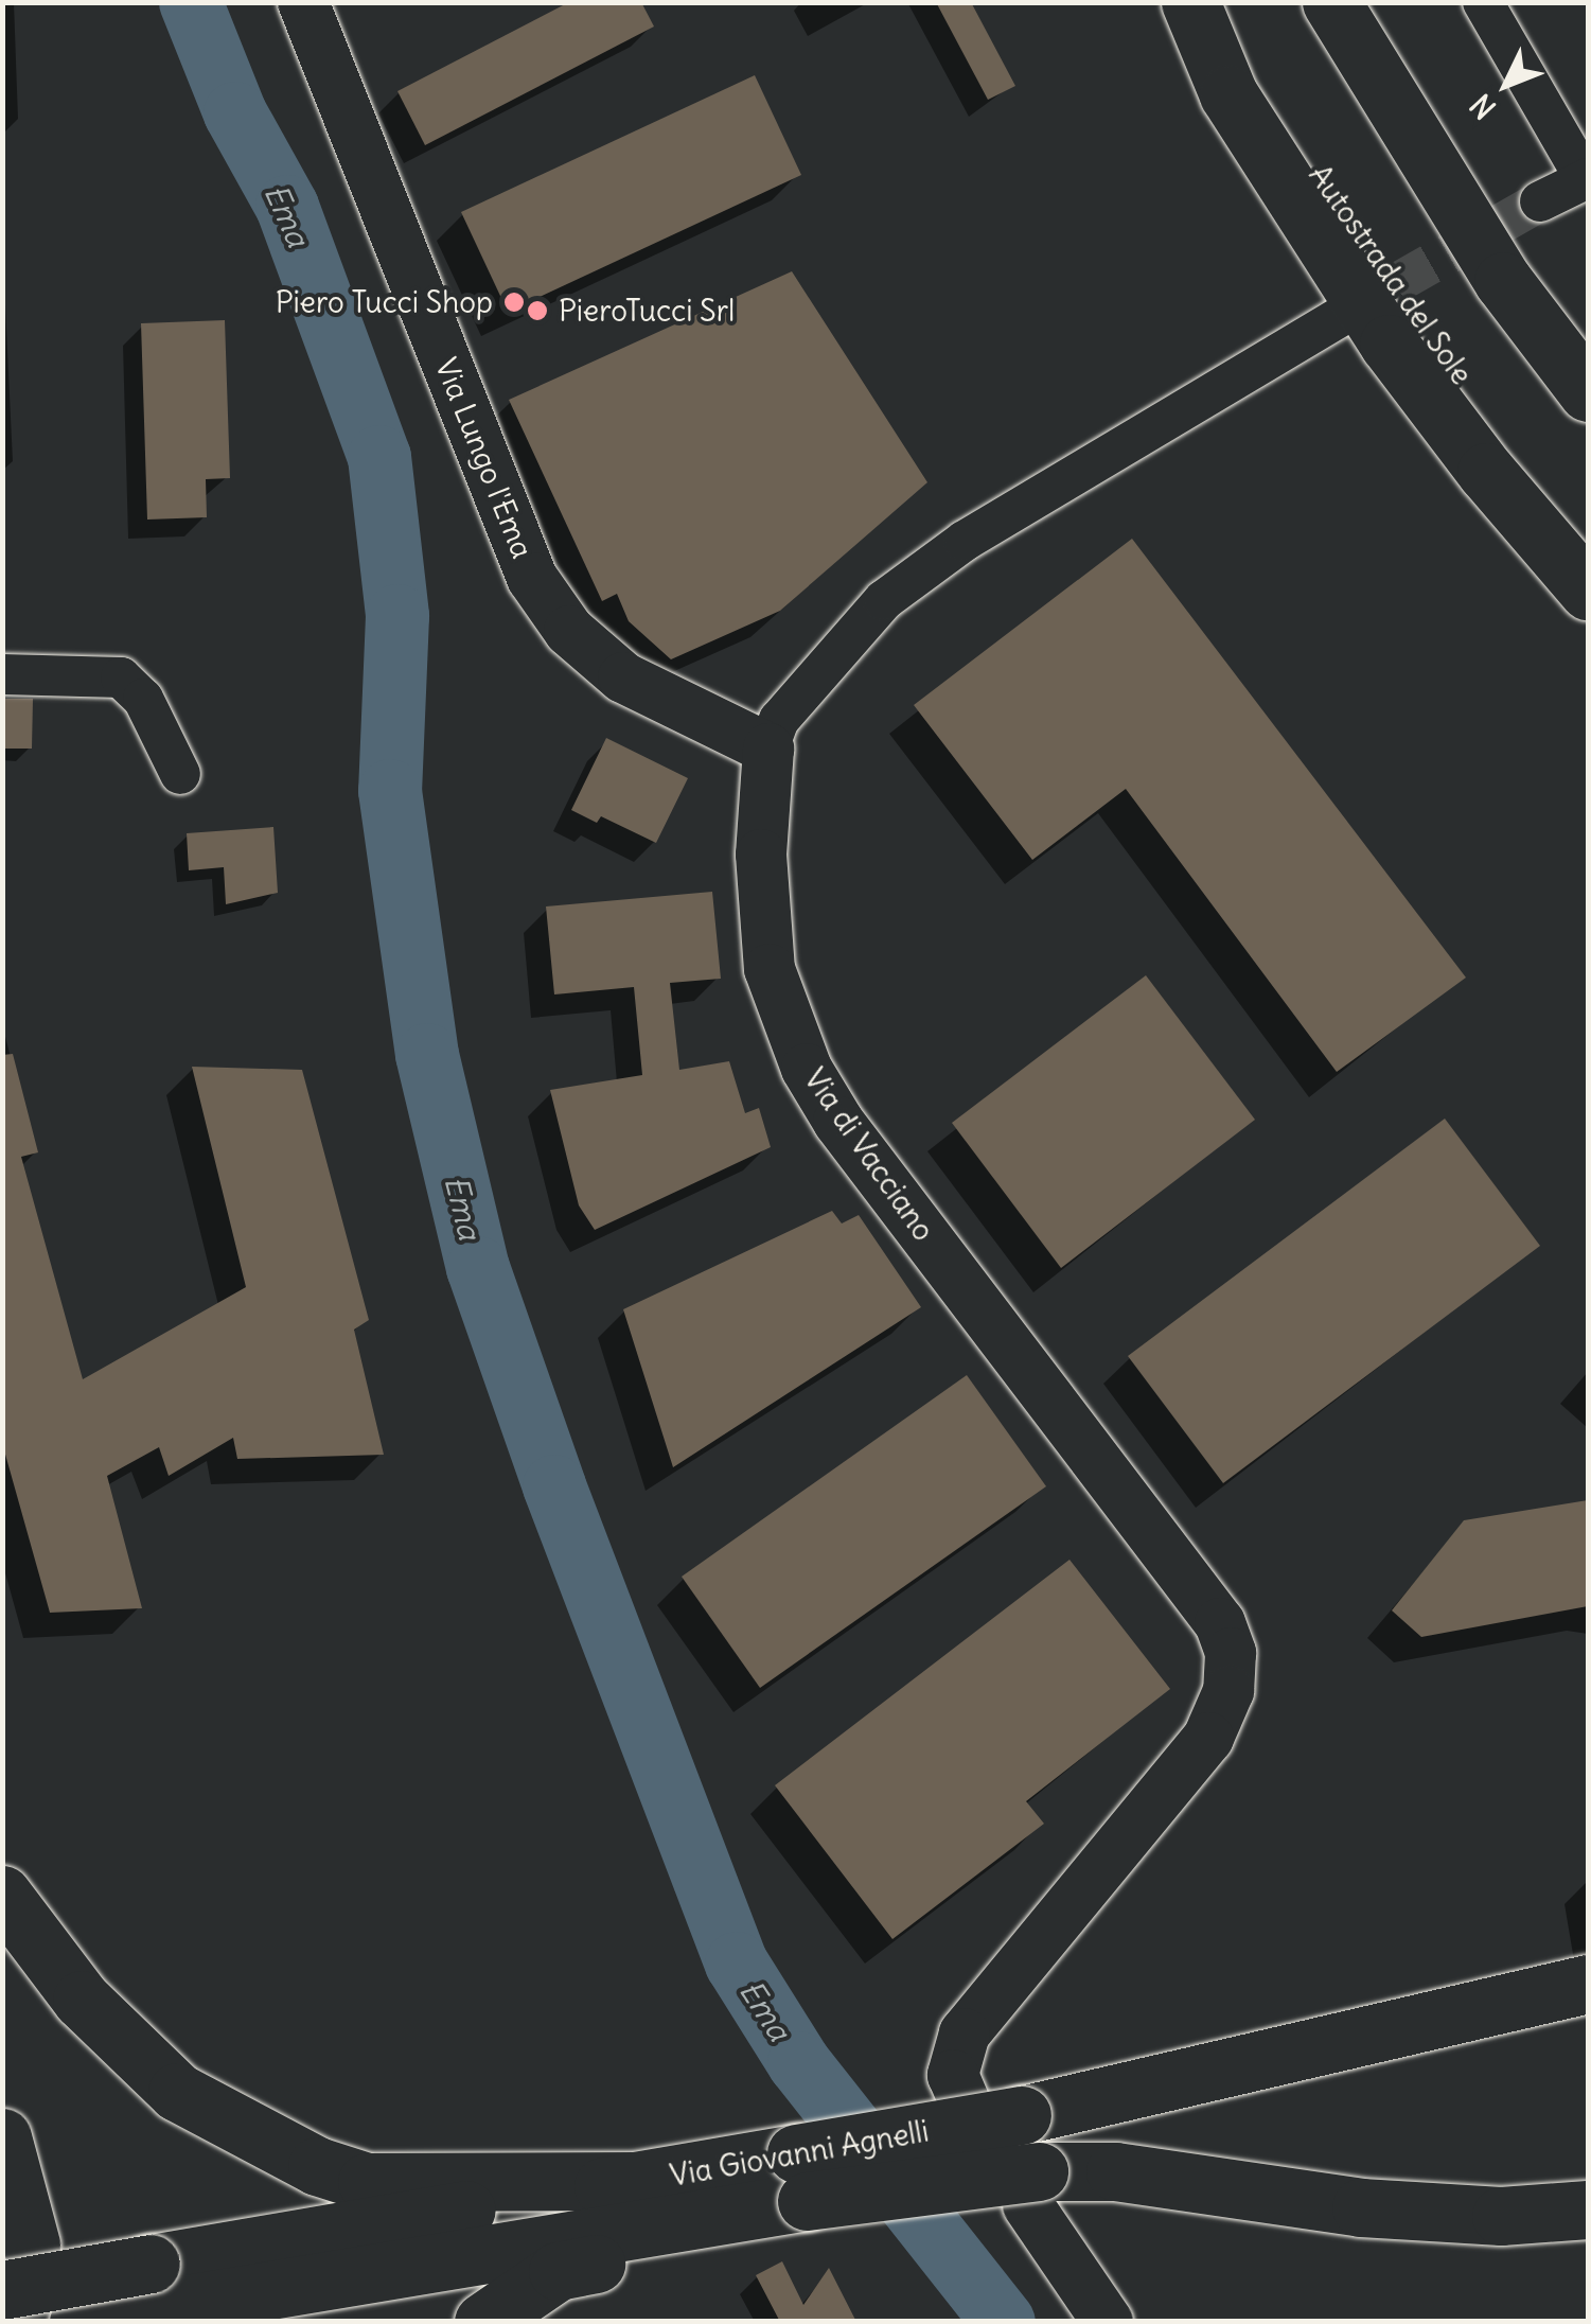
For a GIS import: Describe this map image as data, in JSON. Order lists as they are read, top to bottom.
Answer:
{
  "streets": {
    "highway": ["Autostrada del Sole", "Via Giovanni Agnelli"],
    "street": ["Via Lungo l'Ema", "Via di Vacciano"]
  },
  "crossings": [
    ["Via Lungo l'Ema", "Via di Vacciano"]
  ],
  "water": ["Ema"],
  "places": ["Piero Tucci Shop", "PieroTucci Srl"],
  "north": "bottom left"
}
